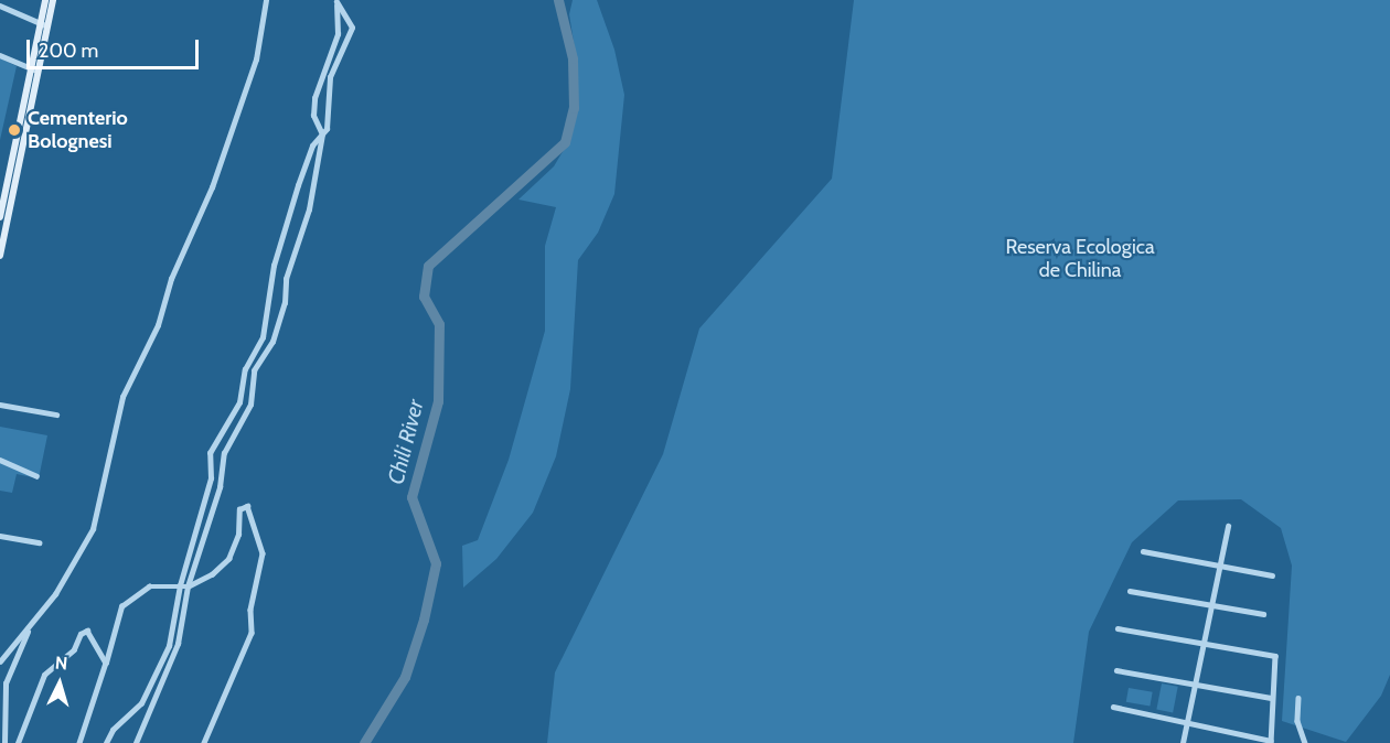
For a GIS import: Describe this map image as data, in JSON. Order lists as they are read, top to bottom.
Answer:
{
  "water": ["Chili River"],
  "parks": ["Reserva Ecologica de Chilina"],
  "places": ["Cementerio Bolognesi"],
  "scale_bar": "200 m",
  "north": "top"
}
